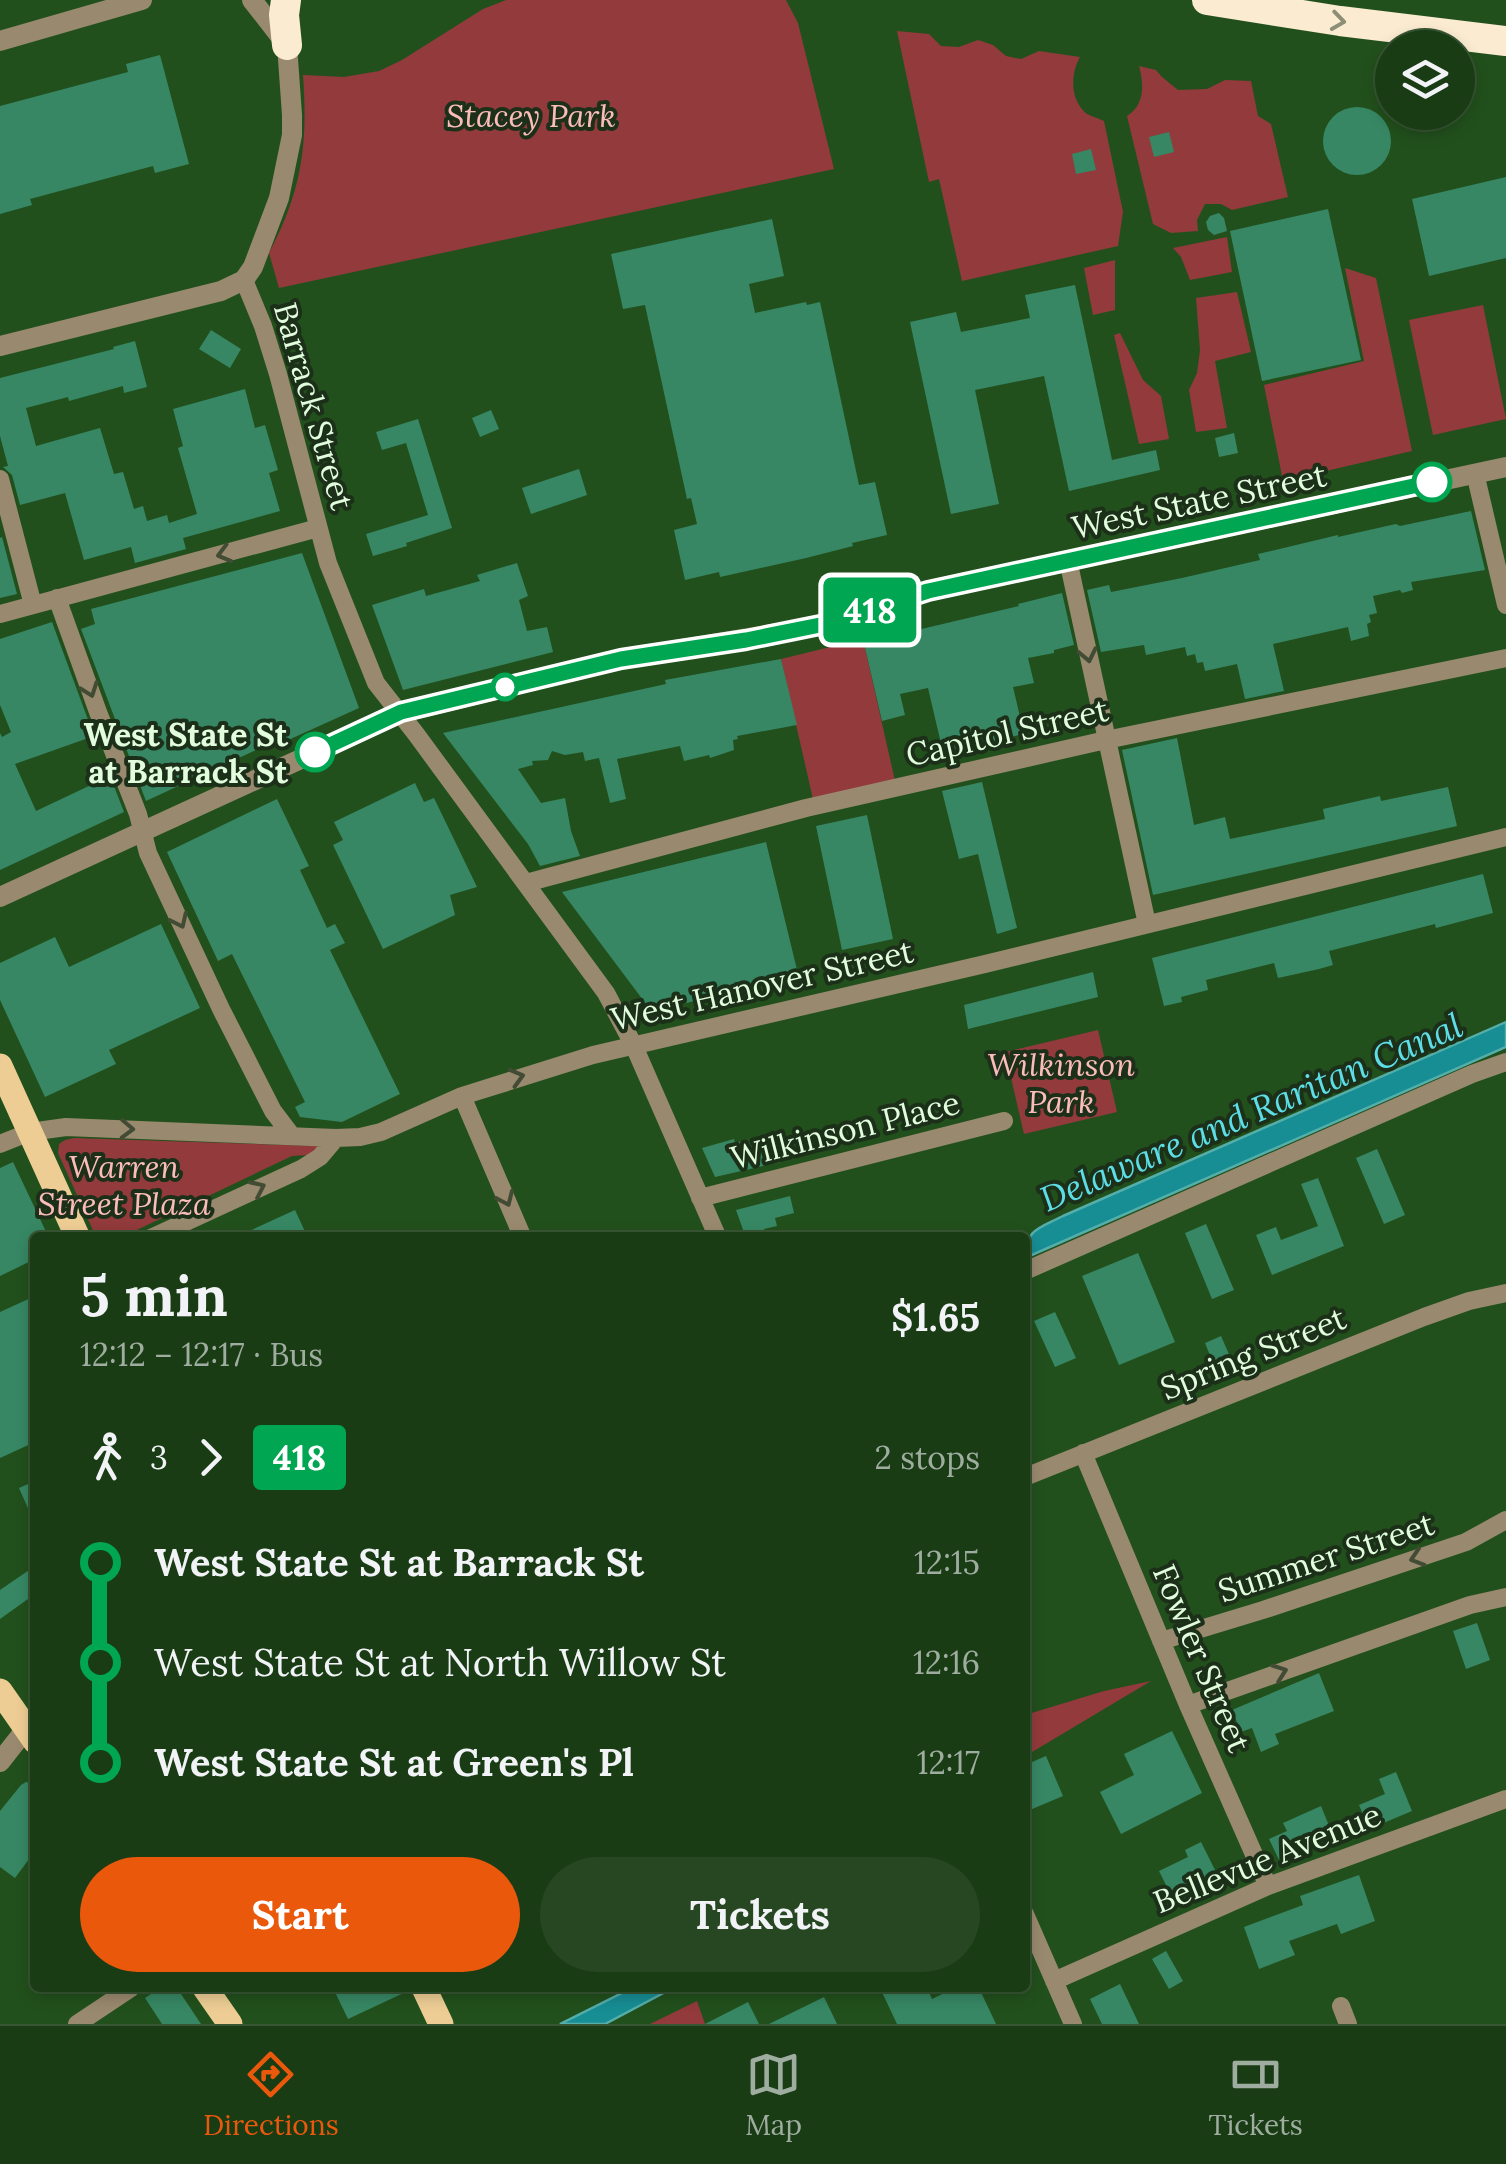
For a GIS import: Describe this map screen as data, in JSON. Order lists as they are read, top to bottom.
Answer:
{
  "streets": {
    "street": [
      "Barrack Street",
      "West State Street",
      "Capitol Street",
      "West Hanover Street",
      "Wilkinson Place",
      "Spring Street",
      "Summer Street",
      "Fowler Street",
      "Bellevue Avenue"
    ]
  },
  "crossings": [
    ["Barrack Street", "West State Street"],
    ["Barrack Street", "Capitol Street"],
    ["Barrack Street", "West Hanover Street"],
    ["Barrack Street", "Wilkinson Place"],
    ["Spring Street", "Fowler Street"],
    ["Summer Street", "Fowler Street"],
    ["Fowler Street", "Bellevue Avenue"]
  ],
  "water": ["Delaware and Raritan Canal"],
  "parks": ["Stacey Park", "Wilkinson Park", "Warren Street Plaza"],
  "places": ["West State St at Barrack St"],
  "lines": ["bus line 418"],
  "page": {
    "on_map": "418",
    "heading": ["5 min", "12:12 – 12:17 · Bus", "$1.65"],
    "legs": ["3", "418", "2 stops"],
    "list": [
      {
        "name": "West State St at Barrack St",
        "value": "12:15"
      },
      {
        "name": "West State St at North Willow St",
        "value": "12:16"
      },
      {
        "name": "West State St at Green's Pl",
        "value": "12:17"
      }
    ],
    "buttons": ["Start", "Tickets"],
    "tabs": ["Directions", "Map", "Tickets"]
  }
}
